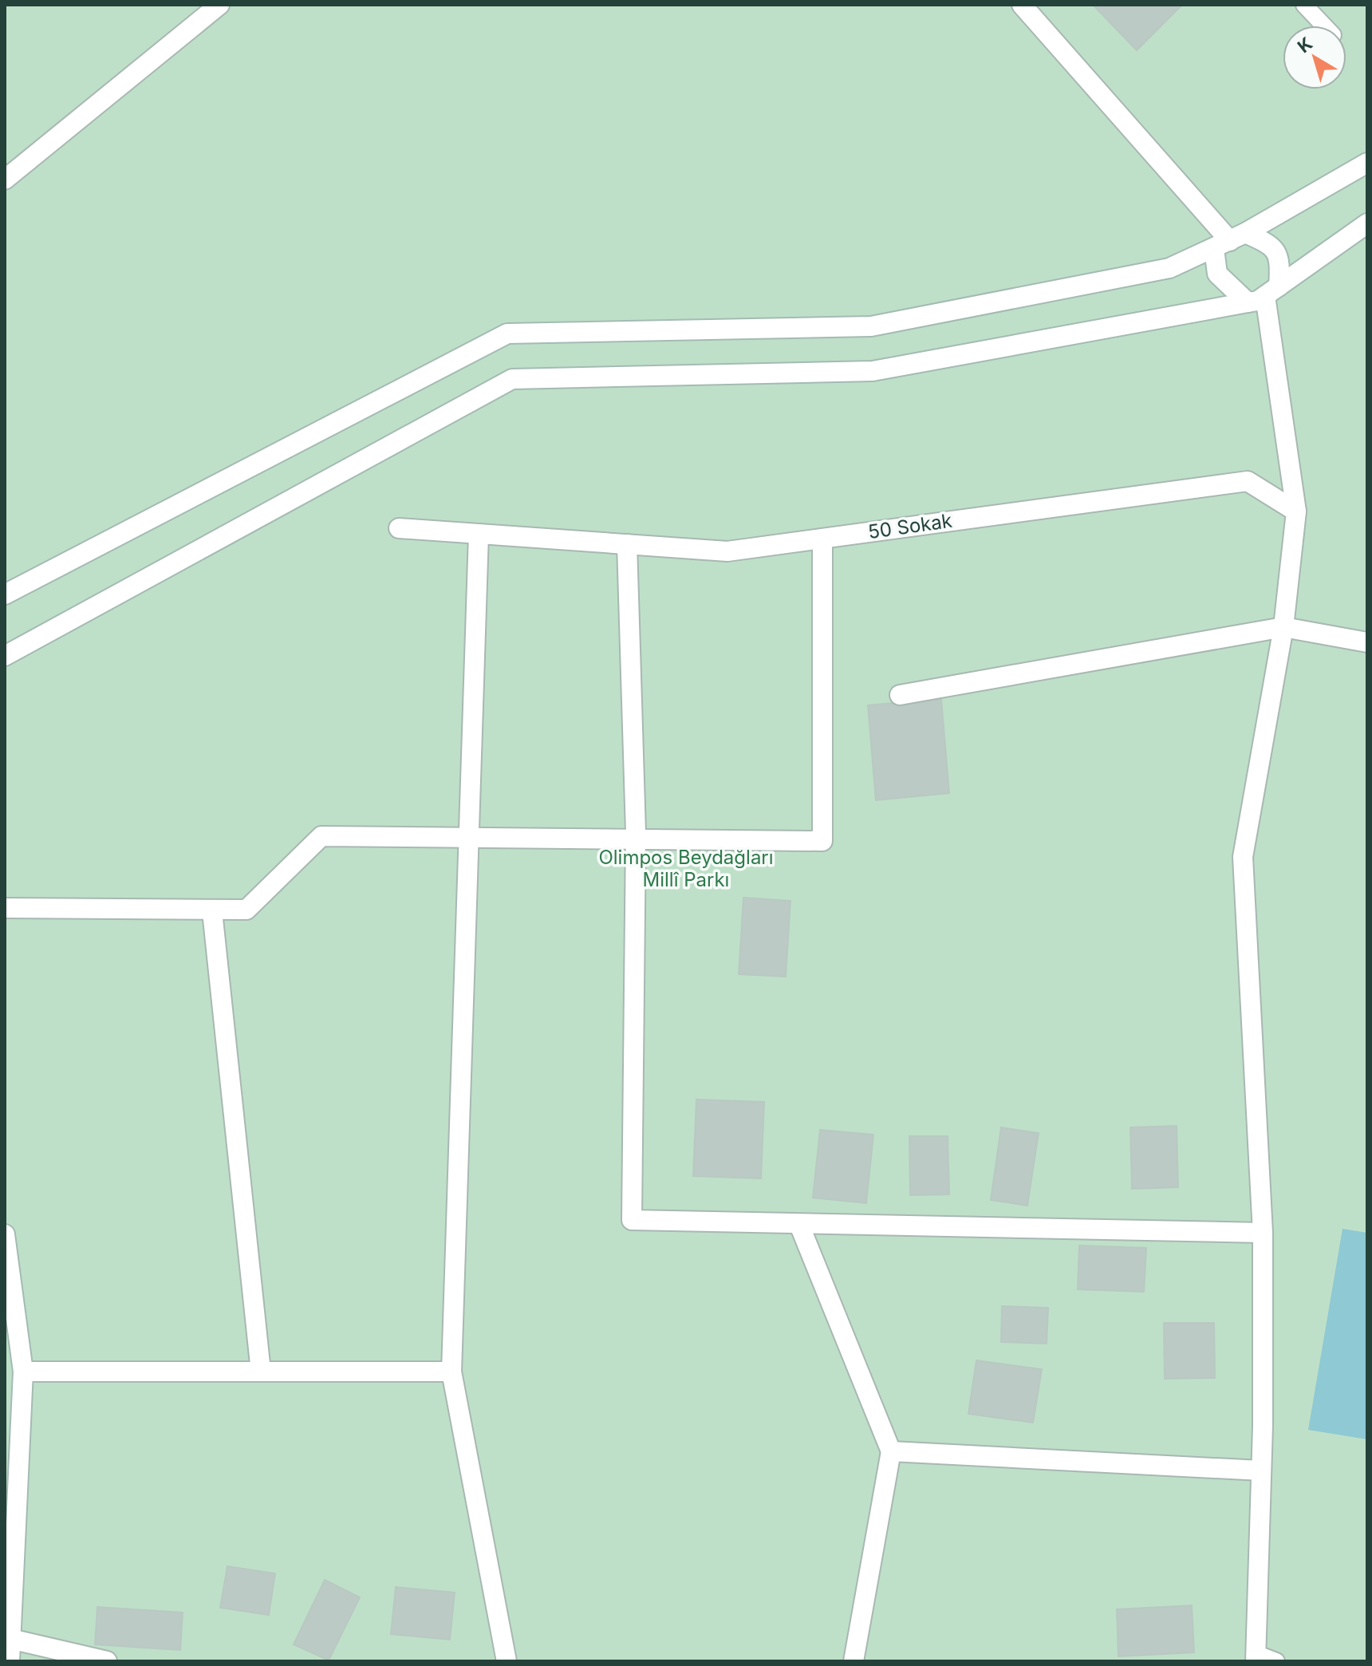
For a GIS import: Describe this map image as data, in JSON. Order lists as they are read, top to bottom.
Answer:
{
  "streets": {
    "street": ["50 Sokak"]
  },
  "parks": ["Olimpos Beydağları Millî Parkı"],
  "north": "top left"
}
